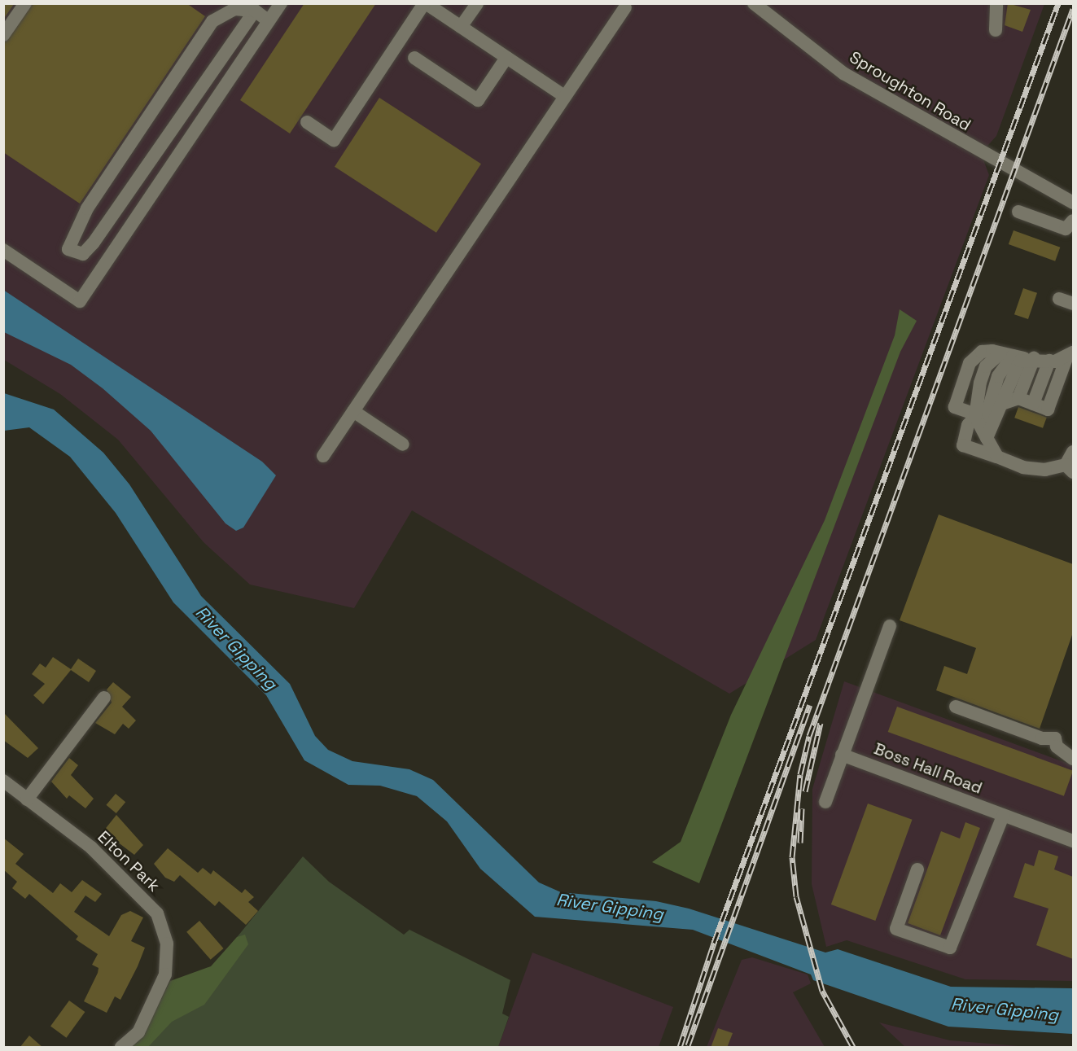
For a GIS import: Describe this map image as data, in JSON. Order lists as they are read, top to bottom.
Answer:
{
  "streets": {
    "street": ["Sproughton Road", "Boss Hall Road", "Elton Park"]
  },
  "water": ["River Gipping"]
}
